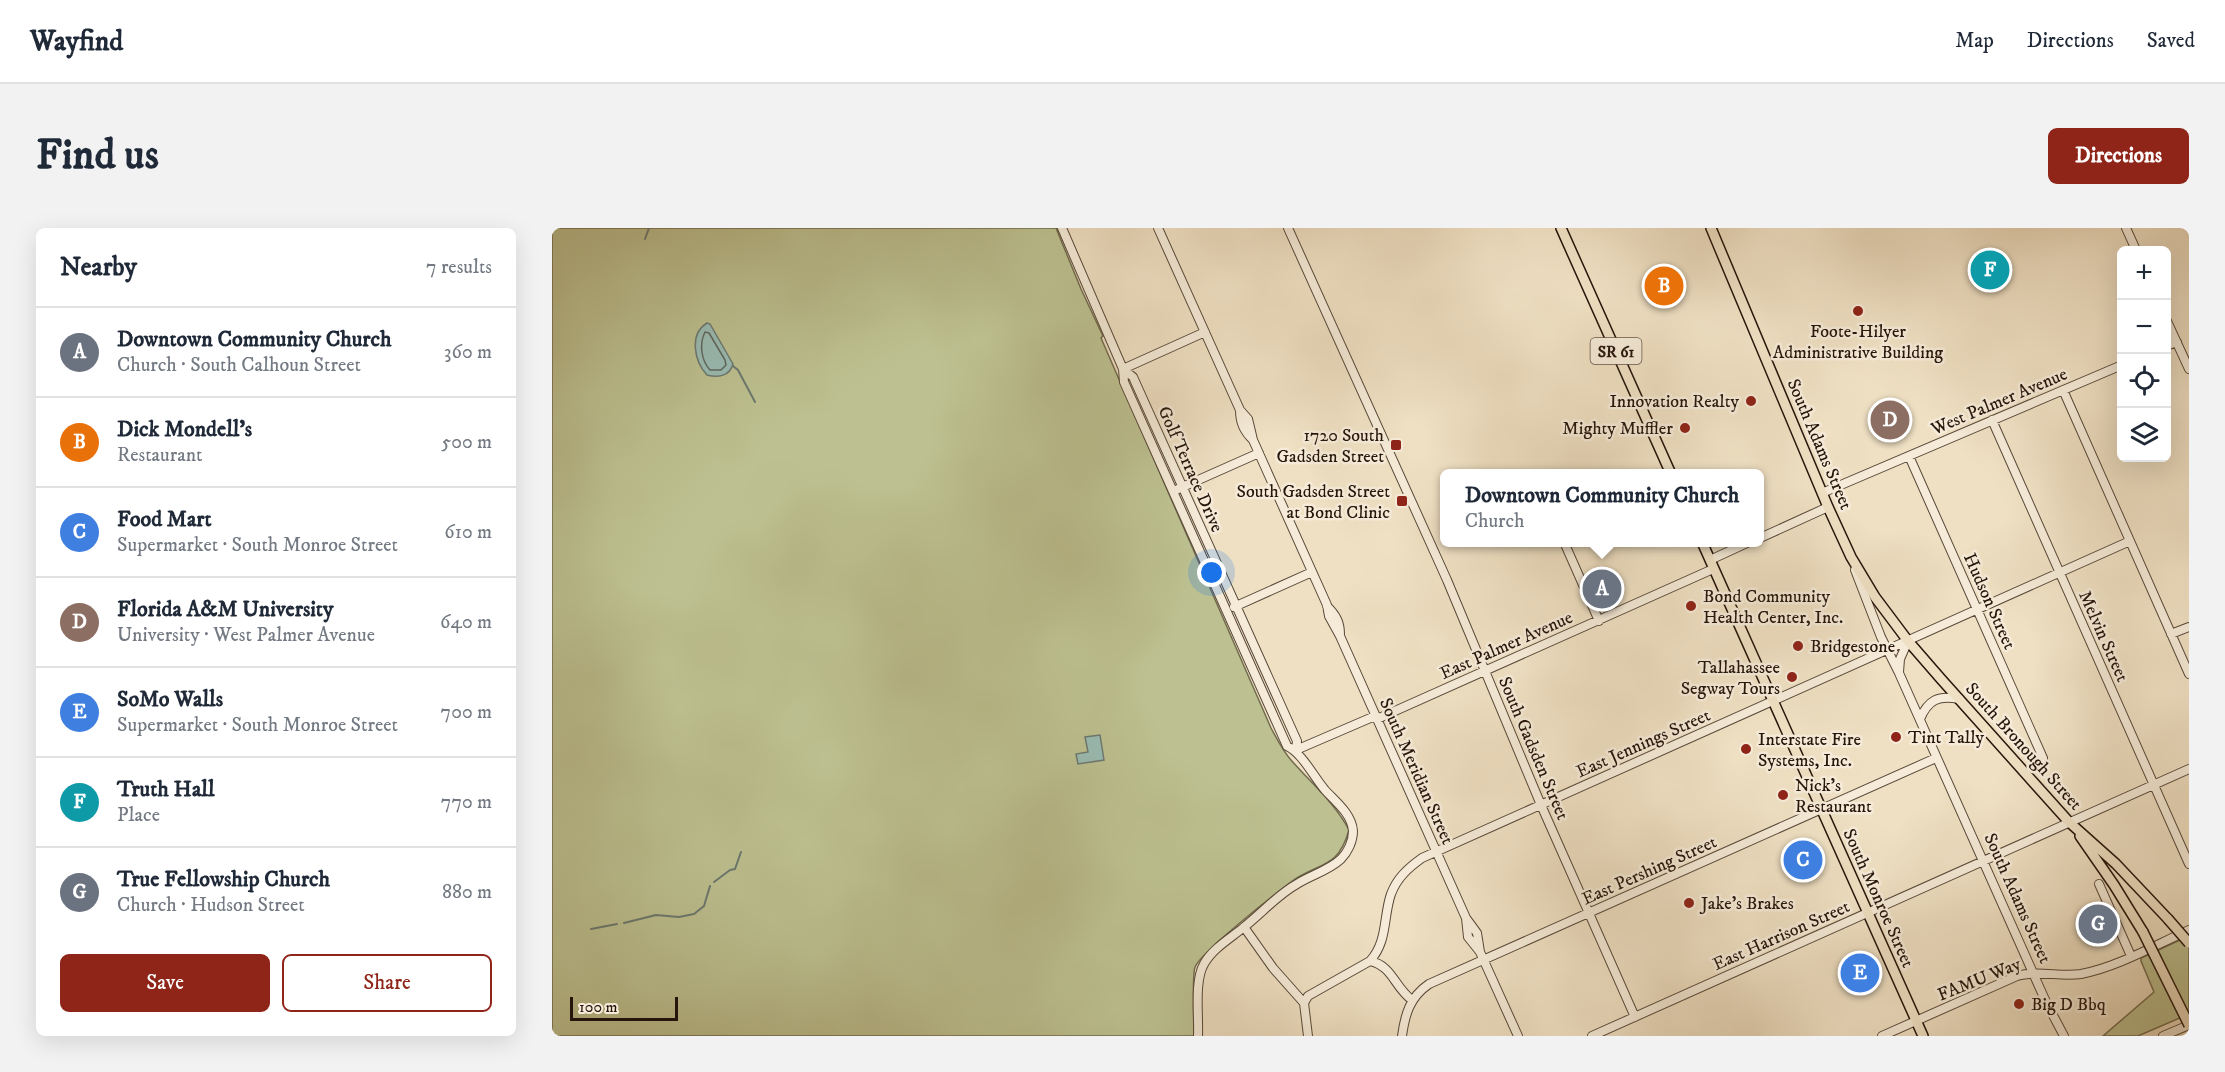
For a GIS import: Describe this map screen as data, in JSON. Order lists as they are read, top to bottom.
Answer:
{
  "streets": {
    "main road": [
      "SR 61",
      "South Adams Street",
      "South Bronough Street",
      "South Monroe Street"
    ],
    "street": [
      "West Palmer Avenue",
      "Golf Terrace Drive",
      "Hudson Street",
      "Melvin Street",
      "East Palmer Avenue",
      "East Jennings Street",
      "South Gadsden Street",
      "South Meridian Street",
      "East Pershing Street",
      "East Harrison Street",
      "FAMU Way"
    ]
  },
  "crossings": [
    ["West Palmer Avenue", "South Adams Street"],
    ["West Palmer Avenue", "Hudson Street"],
    ["West Palmer Avenue", "Melvin Street"],
    ["South Adams Street", "East Jennings Street"],
    ["South Adams Street", "South Bronough Street"],
    ["South Adams Street", "East Pershing Street"],
    ["South Adams Street", "East Harrison Street"],
    ["South Adams Street", "FAMU Way"],
    ["Golf Terrace Drive", "East Palmer Avenue"],
    ["Hudson Street", "East Jennings Street"],
    ["Melvin Street", "East Jennings Street"],
    ["Melvin Street", "East Harrison Street"],
    ["East Palmer Avenue", "South Gadsden Street"],
    ["East Palmer Avenue", "South Meridian Street"],
    ["East Palmer Avenue", "South Monroe Street"],
    ["East Jennings Street", "South Bronough Street"],
    ["East Jennings Street", "South Gadsden Street"],
    ["East Jennings Street", "South Meridian Street"],
    ["East Jennings Street", "South Monroe Street"],
    ["South Bronough Street", "East Harrison Street"],
    ["South Gadsden Street", "East Pershing Street"],
    ["South Gadsden Street", "East Harrison Street"],
    ["South Meridian Street", "East Pershing Street"],
    ["East Pershing Street", "South Monroe Street"],
    ["South Monroe Street", "East Harrison Street"],
    ["South Monroe Street", "FAMU Way"]
  ],
  "places": {
    "other": [
      "Foote-Hilyer Administrative Building",
      "Innovation Realty",
      "Mighty Muffler",
      "Bond Community Health Center, Inc.",
      "Bridgestone",
      "Tallahassee Segway Tours",
      "Tint Tally",
      "Interstate Fire Systems, Inc.",
      "Nick's Restaurant",
      "Jake's Brakes",
      "Big D Bbq"
    ],
    "transit": ["1720 South Gadsden Street", "South Gadsden Street at Bond Clinic"]
  },
  "scale_bar": "100 m",
  "page": {
    "header": "Wayfind",
    "nav": ["Map", "Directions", "Saved"],
    "buttons": [
      "Directions",
      ["Save", "Share"]
    ],
    "title": "Find us",
    "heading": ["Nearby", "7 results"],
    "map_buttons": ["+", "−"],
    "pins": [
      "F",
      "B",
      "D",
      "A",
      "C",
      "G",
      "E"
    ],
    "list": [
      {
        "mark": "A",
        "name": "Downtown Community Church",
        "note": "Church · South Calhoun Street",
        "value": "360 m"
      },
      {
        "mark": "B",
        "name": "Dick Mondell's",
        "note": "Restaurant",
        "value": "500 m"
      },
      {
        "mark": "C",
        "name": "Food Mart",
        "note": "Supermarket · South Monroe Street",
        "value": "610 m"
      },
      {
        "mark": "D",
        "name": "Florida A&M University",
        "note": "University · West Palmer Avenue",
        "value": "640 m"
      },
      {
        "mark": "E",
        "name": "SoMo Walls",
        "note": "Supermarket · South Monroe Street",
        "value": "700 m"
      },
      {
        "mark": "F",
        "name": "Truth Hall",
        "note": "Place",
        "value": "770 m"
      },
      {
        "mark": "G",
        "name": "True Fellowship Church",
        "note": "Church · Hudson Street",
        "value": "880 m"
      }
    ],
    "popup": ["Downtown Community Church", "Church"],
    "scale": "100 m"
  }
}
